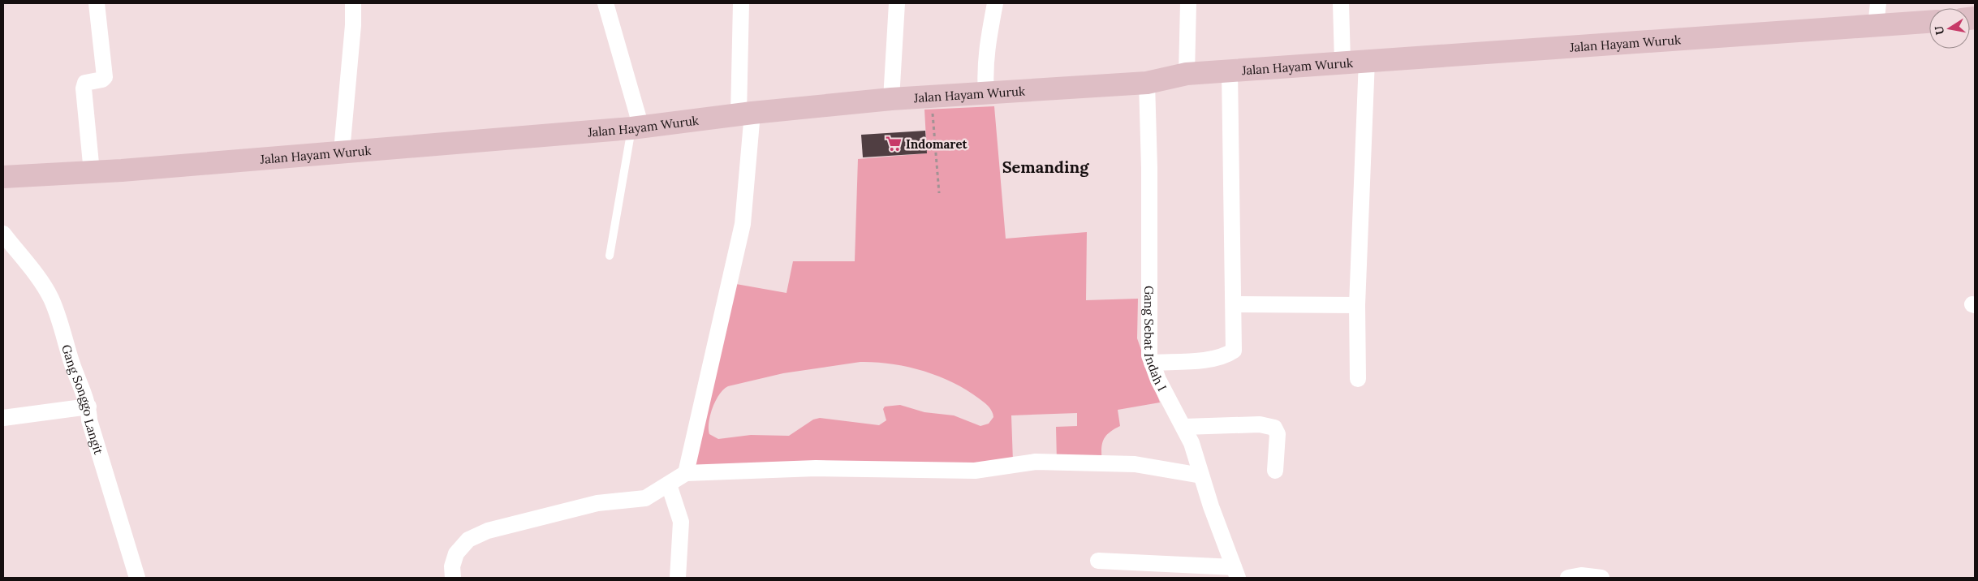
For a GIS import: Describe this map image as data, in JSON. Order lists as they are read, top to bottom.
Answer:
{
  "streets": {
    "main road": ["Jalan Hayam Wuruk"],
    "street": ["Gang Sebat Indah I", "Gang Songgo Langit"]
  },
  "crossings": [
    ["Jalan Hayam Wuruk", "Gang Sebat Indah I"]
  ],
  "districts": ["Semanding"],
  "places": {
    "supermarket": ["Indomaret"]
  },
  "north": "left"
}
